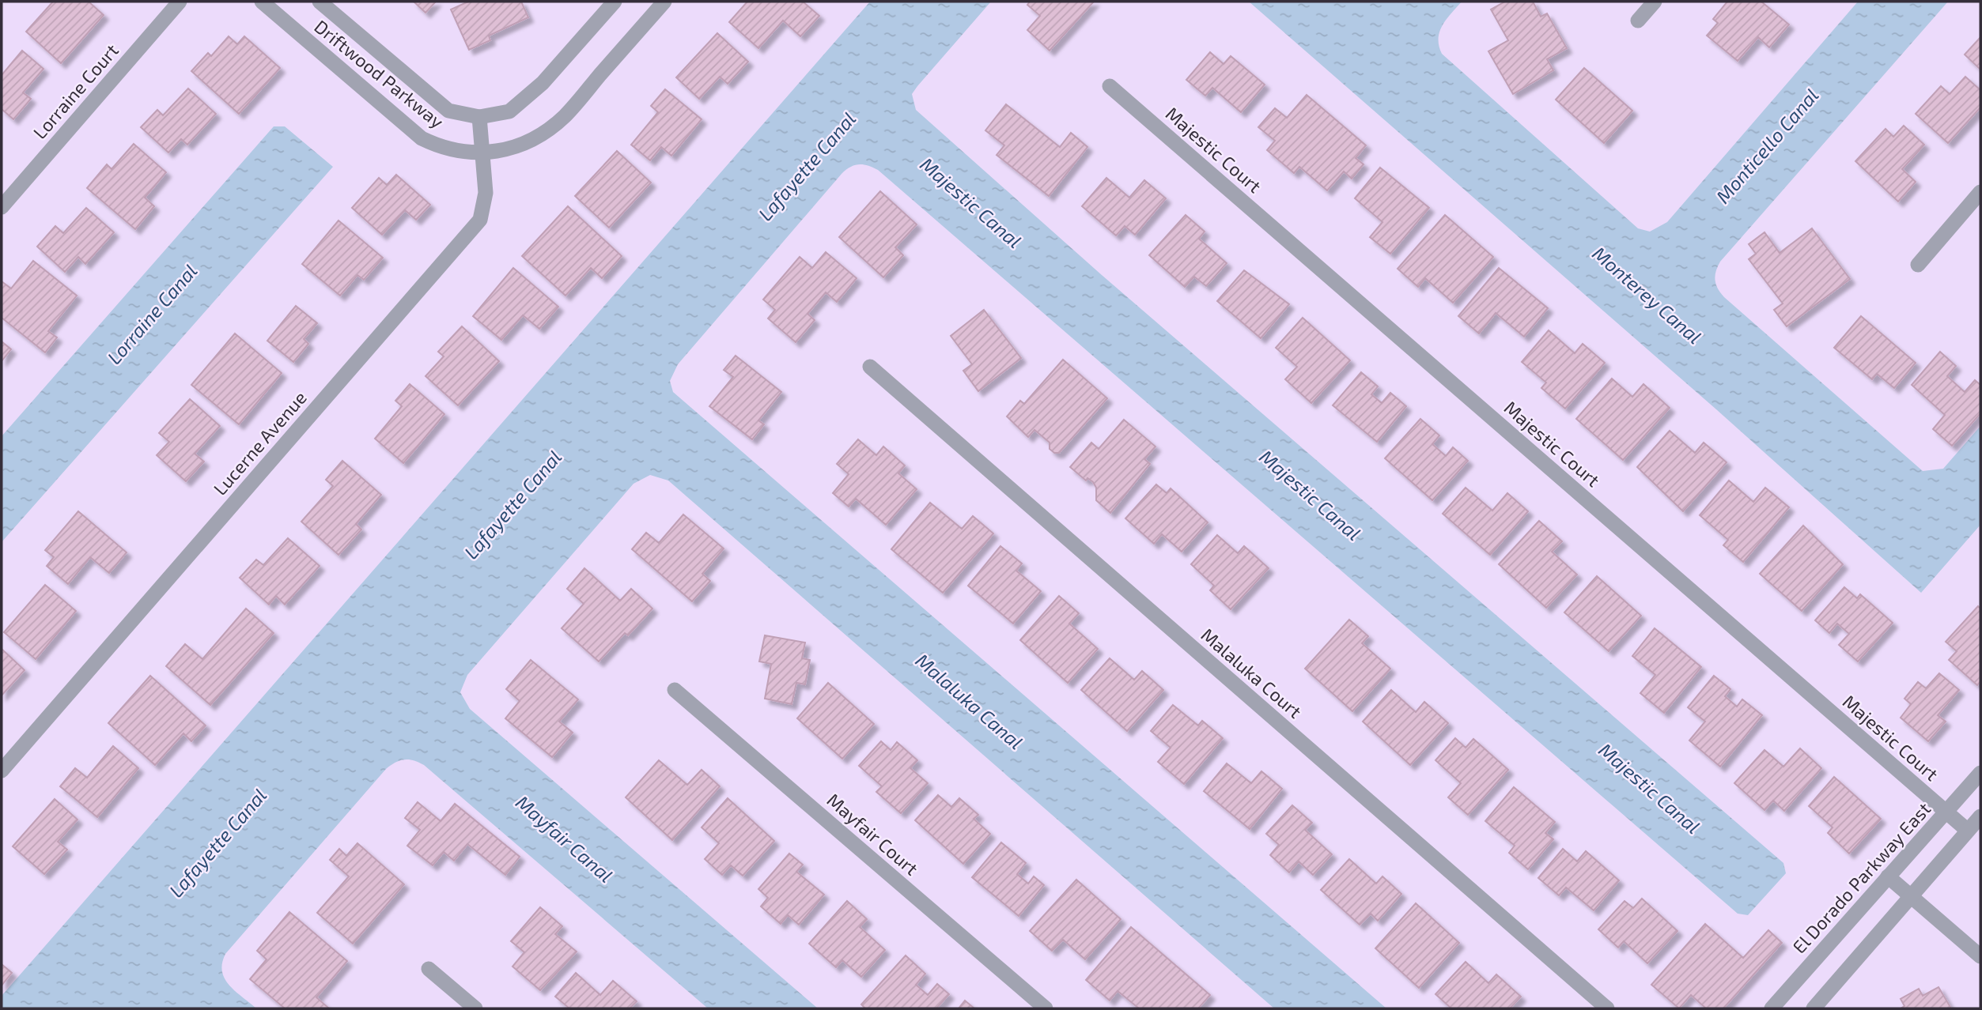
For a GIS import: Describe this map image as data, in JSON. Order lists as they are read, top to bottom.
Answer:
{
  "streets": {
    "street": [
      "Driftwood Parkway",
      "Lorraine Court",
      "Majestic Court",
      "Lucerne Avenue",
      "Malaluka Court",
      "Mayfair Court",
      "El Dorado Parkway East"
    ]
  },
  "crossings": [
    ["Driftwood Parkway", "Lucerne Avenue"],
    ["Majestic Court", "El Dorado Parkway East"]
  ],
  "water": [
    "Monticello Canal",
    "Lafayette Canal",
    "Majestic Canal",
    "Monterey Canal",
    "Lorraine Canal",
    "Malaluka Canal",
    "Mayfair Canal"
  ]
}
